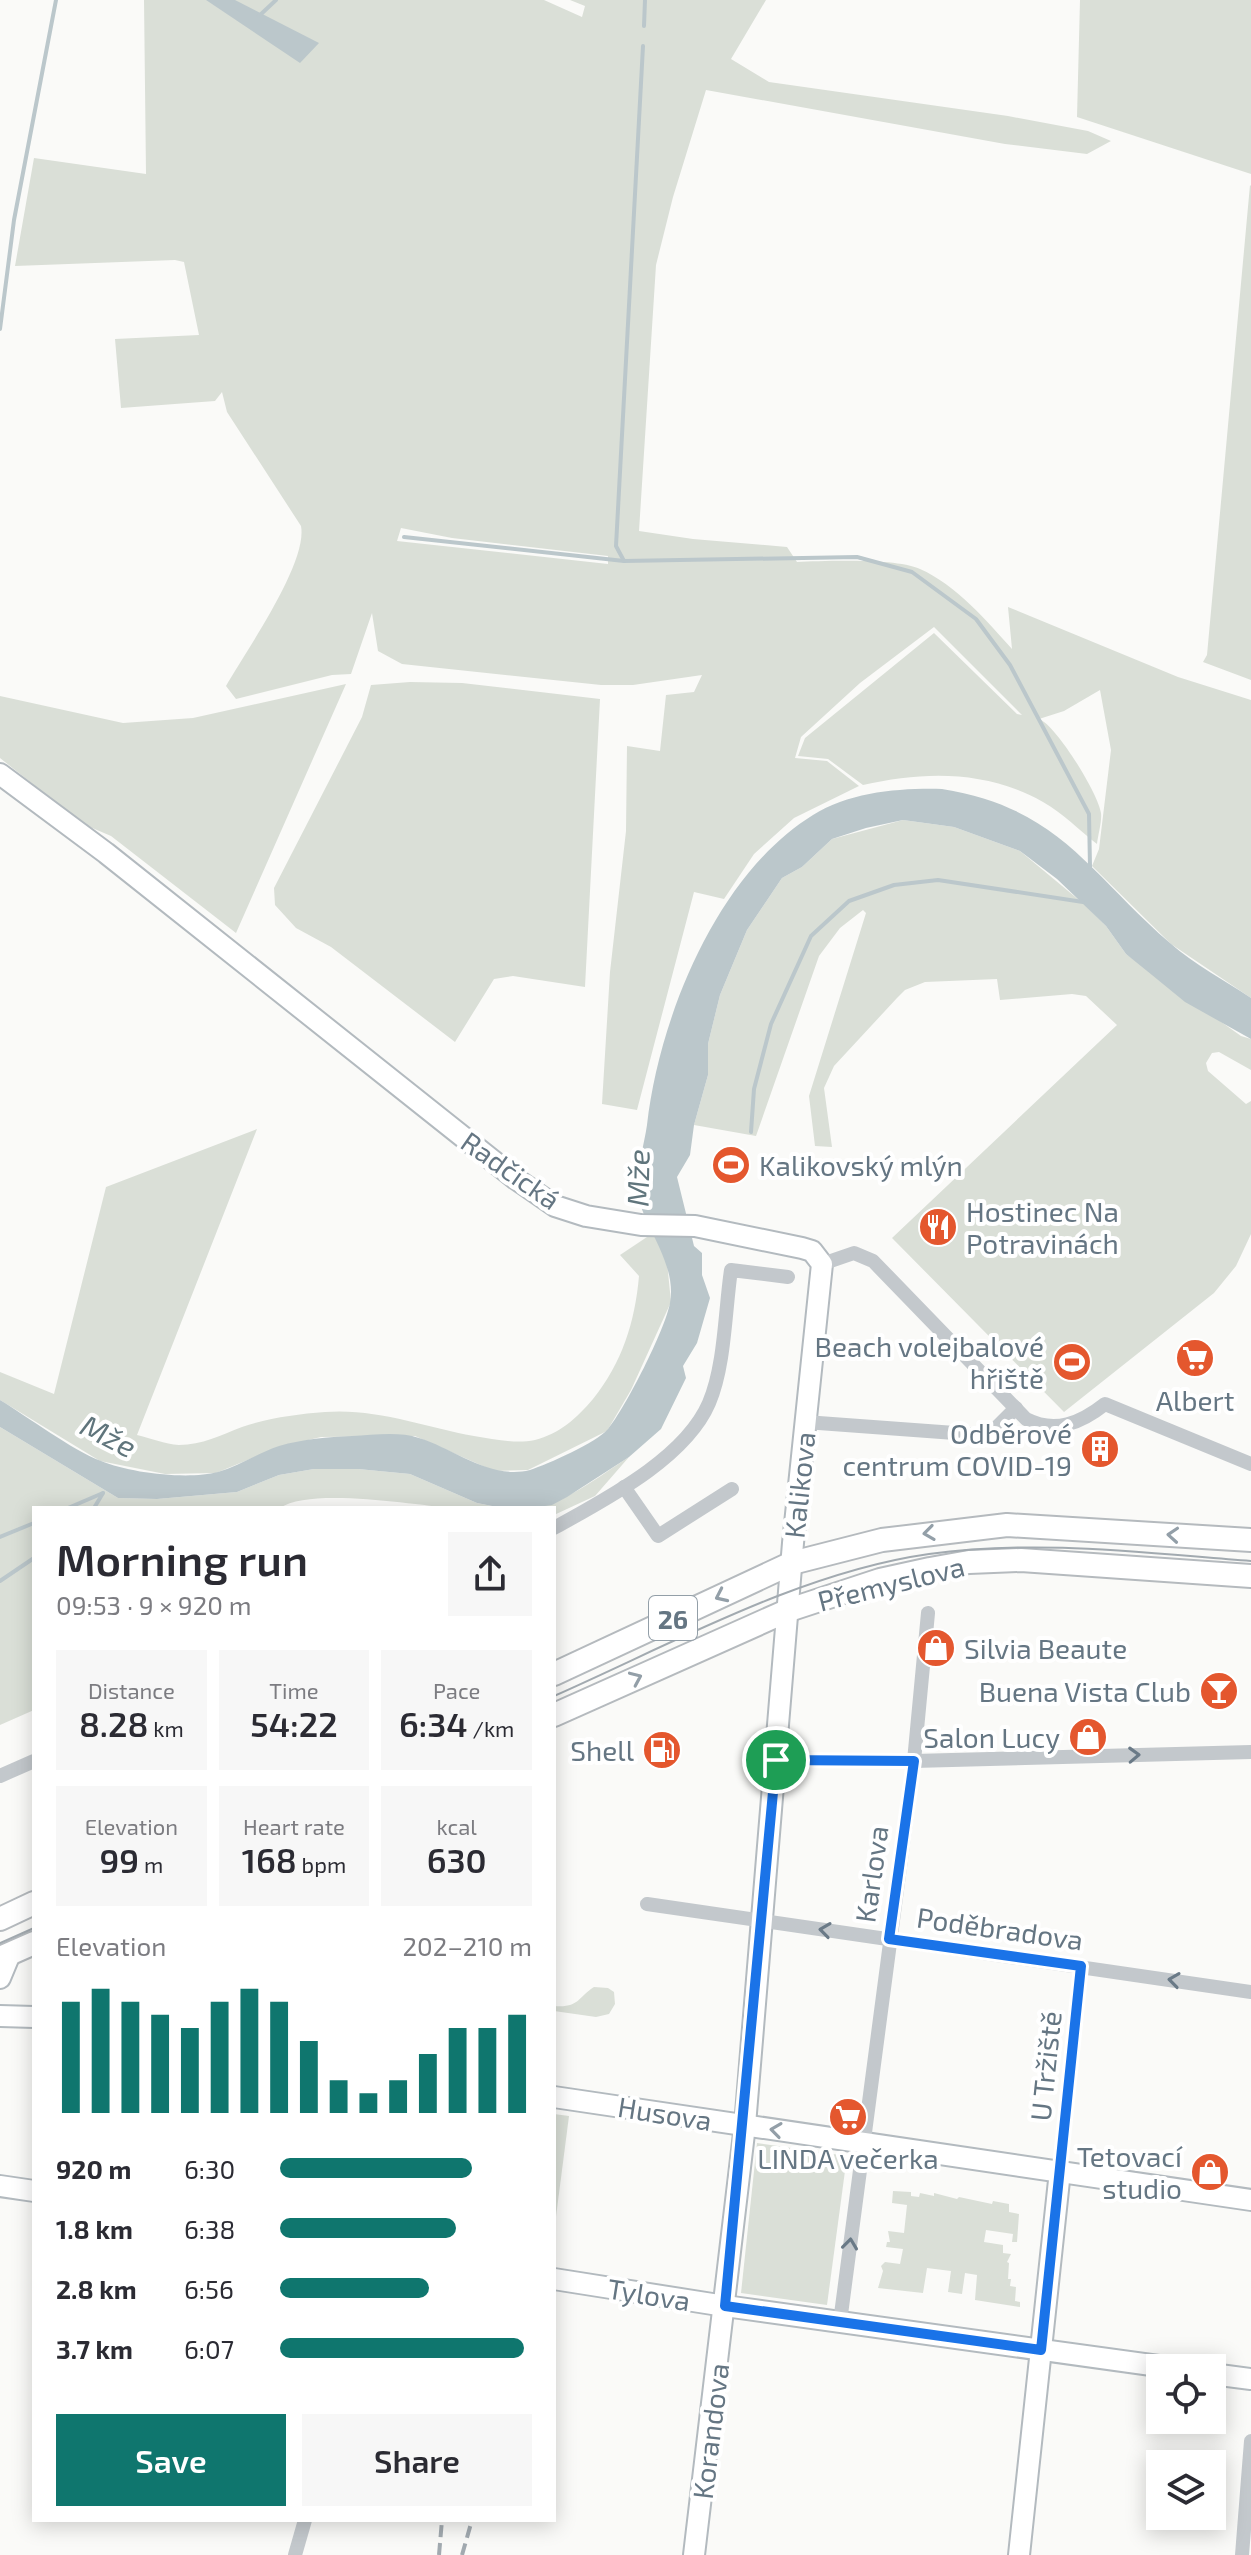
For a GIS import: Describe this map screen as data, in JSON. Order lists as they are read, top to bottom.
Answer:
{
  "streets": {
    "main road": ["Přemyslova", "26"],
    "street": [
      "Radčická",
      "Kalikova",
      "Karlova",
      "Poděbradova",
      "U Tržiště",
      "Husova",
      "Tylova",
      "Korandova"
    ]
  },
  "crossings": [
    ["Radčická", "Kalikova"],
    ["Kalikova", "Přemyslova"],
    ["Kalikova", "Poděbradova"],
    ["Kalikova", "Korandova"],
    ["Karlova", "Poděbradova"],
    ["Karlova", "Husova"],
    ["Karlova", "Tylova"],
    ["Poděbradova", "U Tržiště"],
    ["Poděbradova", "Korandova"],
    ["U Tržiště", "Husova"],
    ["Husova", "Korandova"],
    ["Tylova", "Korandova"]
  ],
  "one_way": ["Poděbradova"],
  "water": ["Mže"],
  "places": {
    "sports": ["Kalikovský mlýn", "Beach volejbalové hřiště"],
    "restaurant": ["Hostinec Na Potravinách"],
    "supermarket": ["Albert", "LINDA večerka"],
    "building": ["Odběrové centrum COVID-19"],
    "shop": ["Silvia Beaute", "Salon Lucy", "Tetovací studio"],
    "bar": ["Buena Vista Club"],
    "fuel station": ["Shell"]
  },
  "page": {
    "heading": ["Morning run", "09:53 · 9 × 920 m"],
    "stats": [
      ["Distance", "8.28 km"],
      ["Time", "54:22"],
      ["Pace", "6:34 /km"],
      ["Elevation", "99 m"],
      ["Heart rate", "168 bpm"],
      ["kcal", "630"]
    ],
    "chart": ["Elevation", "202–210 m"],
    "list": [
      {
        "name": "920 m",
        "note": "6:30"
      },
      {
        "name": "1.8 km",
        "note": "6:38"
      },
      {
        "name": "2.8 km",
        "note": "6:56"
      },
      {
        "name": "3.7 km",
        "note": "6:07"
      }
    ],
    "buttons": ["Save", "Share"]
  }
}
